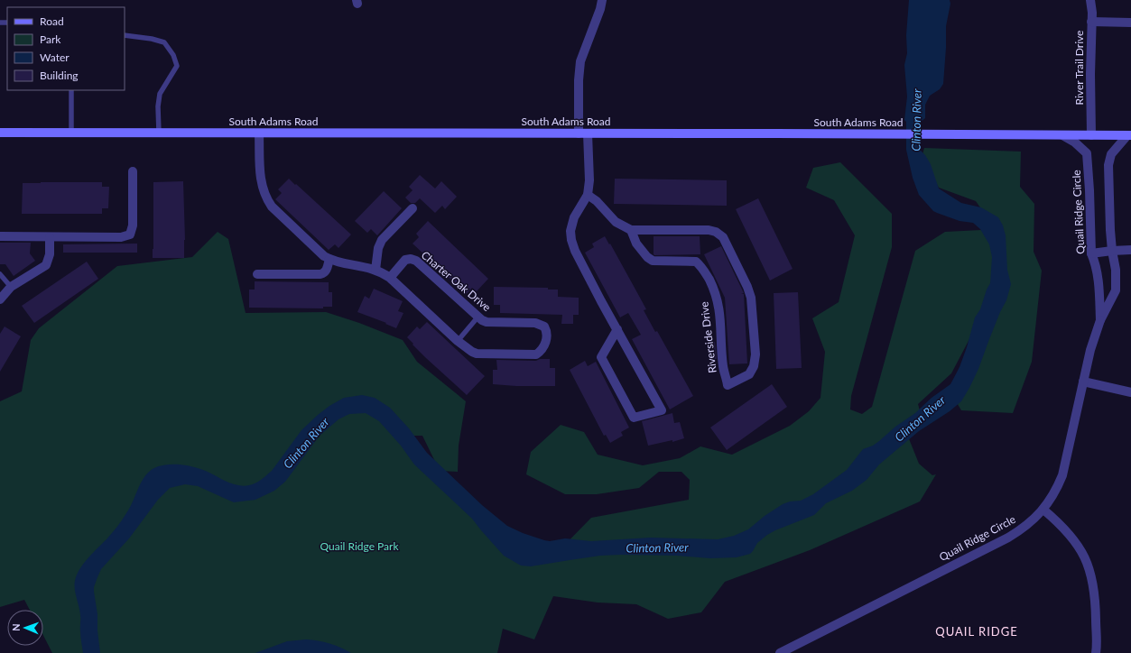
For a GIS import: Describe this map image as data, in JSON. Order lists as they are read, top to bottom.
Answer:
{
  "streets": {
    "main road": ["South Adams Road"],
    "street": [
      "River Trail Drive",
      "Quail Ridge Circle",
      "Charter Oak Drive",
      "Riverside Drive"
    ]
  },
  "crossings": [
    ["River Trail Drive", "South Adams Road"],
    ["South Adams Road", "Quail Ridge Circle"],
    ["South Adams Road", "Charter Oak Drive"]
  ],
  "districts": ["QUAIL RIDGE"],
  "water": ["Clinton River"],
  "parks": ["Quail Ridge Park"],
  "legend": [
    "Road",
    "Park",
    "Water",
    "Building"
  ],
  "north": "left"
}
